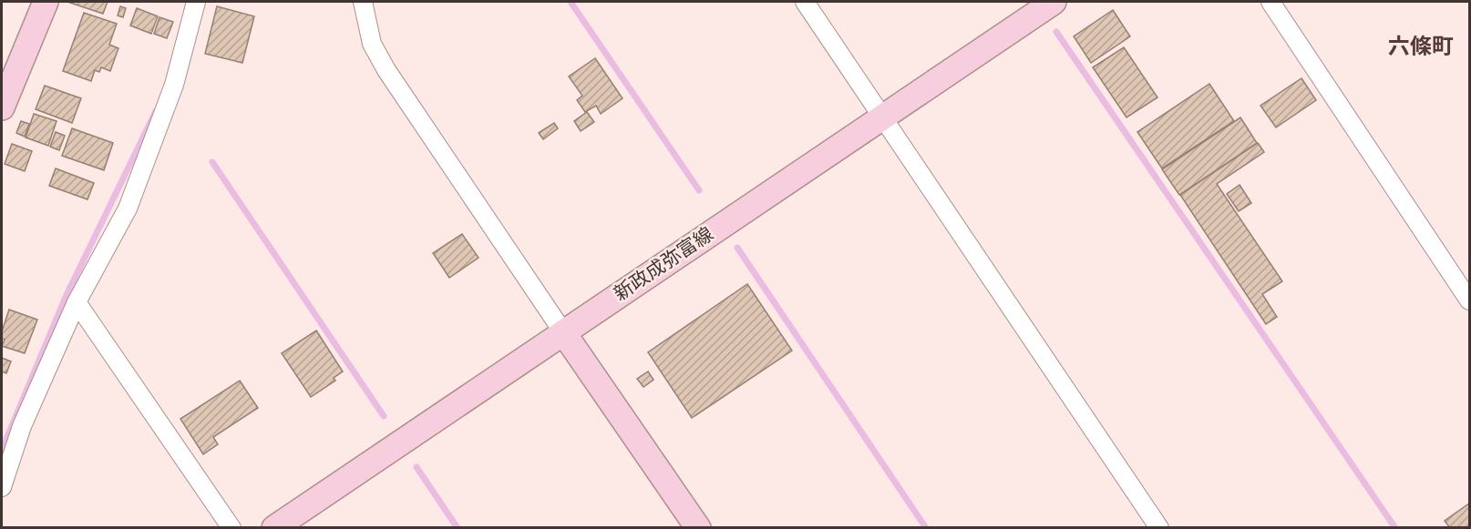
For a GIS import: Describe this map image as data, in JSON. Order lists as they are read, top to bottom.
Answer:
{
  "streets": {
    "main road": ["新政成弥富線"]
  },
  "districts": ["六條町"]
}
